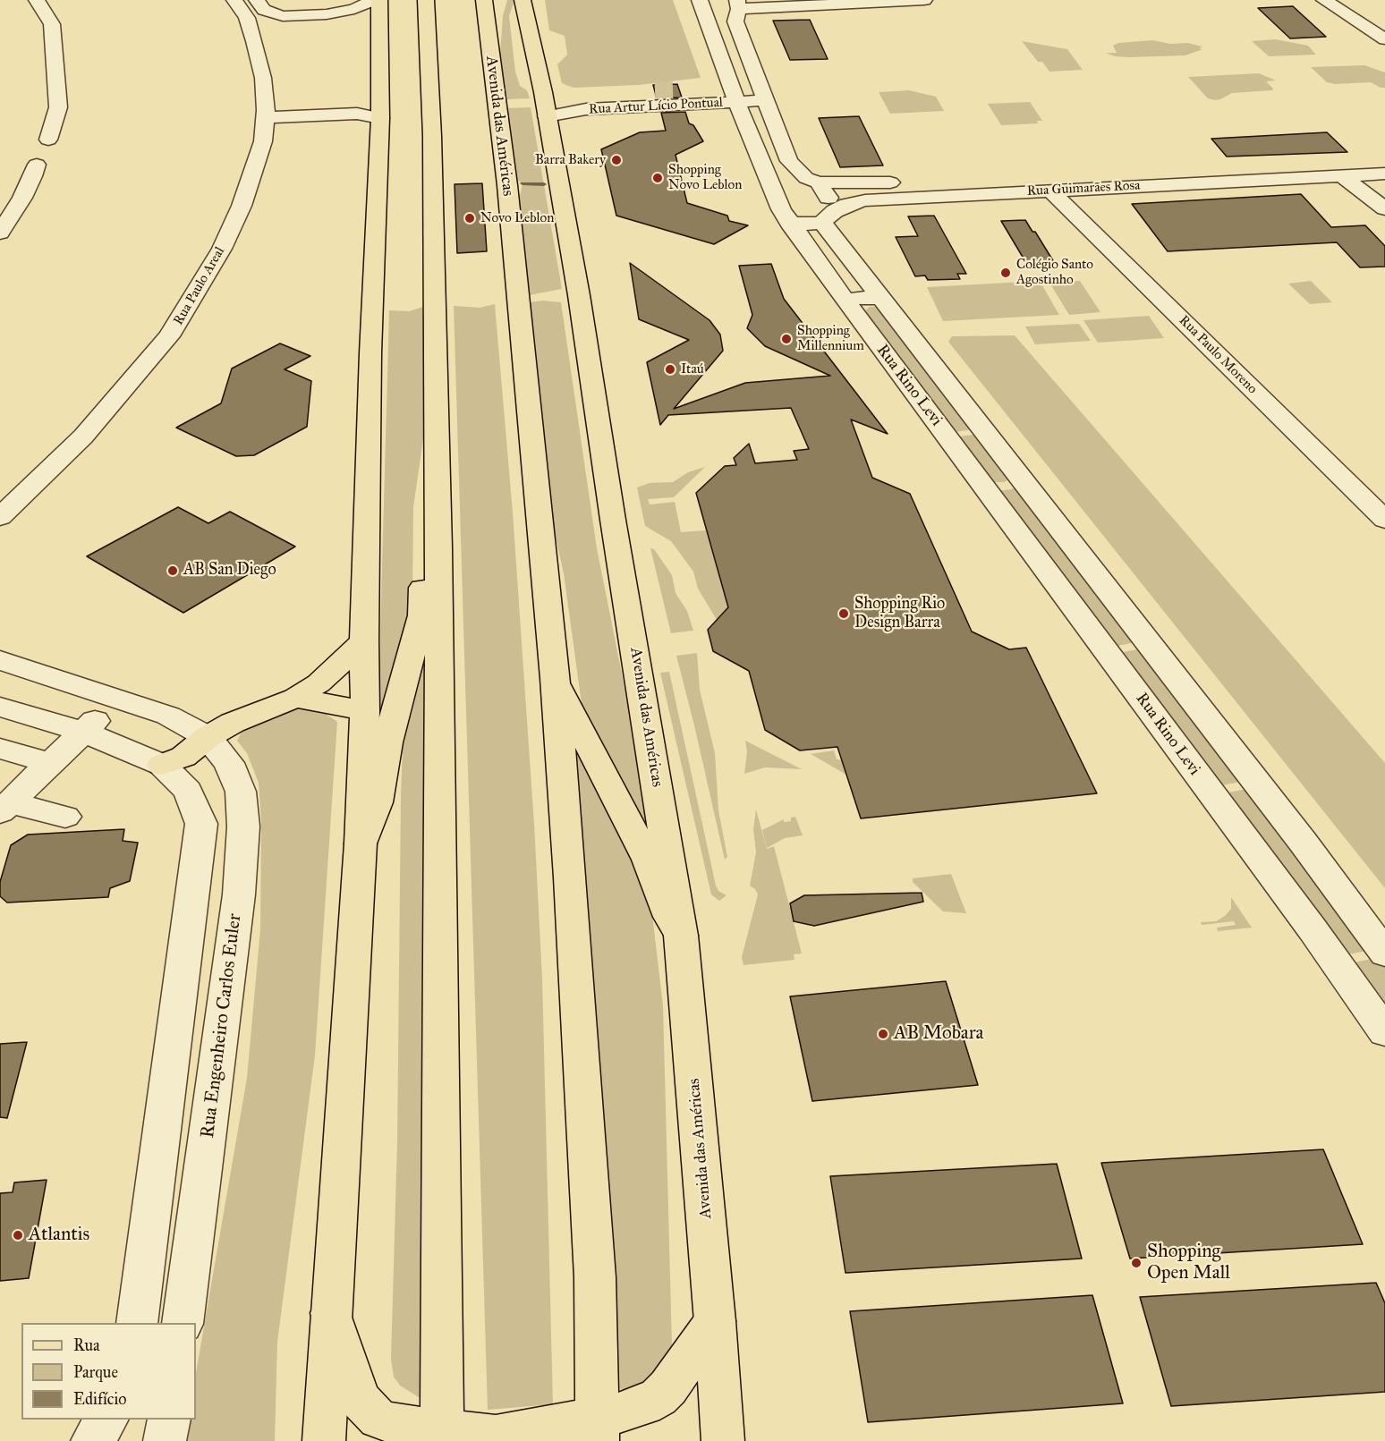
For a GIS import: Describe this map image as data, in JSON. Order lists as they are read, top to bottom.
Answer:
{
  "streets": {
    "main road": ["Avenida das Américas"],
    "street": [
      "Rua Artur Lício Pontual",
      "Rua Guimarães Rosa",
      "Rua Paulo Areal",
      "Rua Paulo Moreno",
      "Rua Rino Levi",
      "Rua Engenheiro Carlos Euler"
    ]
  },
  "crossings": [
    ["Rua Artur Lício Pontual", "Avenida das Américas"],
    ["Rua Guimarães Rosa", "Rua Paulo Moreno"],
    ["Rua Guimarães Rosa", "Rua Rino Levi"]
  ],
  "places": [
    "Barra Bakery",
    "Shopping Novo Leblon",
    "Novo Leblon",
    "Colégio Santo Agostinho",
    "Shopping Millennium",
    "Itaú",
    "AB San Diego",
    "Shopping Rio Design Barra",
    "AB Mobara",
    "Atlantis",
    "Shopping Open Mall"
  ],
  "legend": ["Rua", "Parque", "Edifício"]
}
